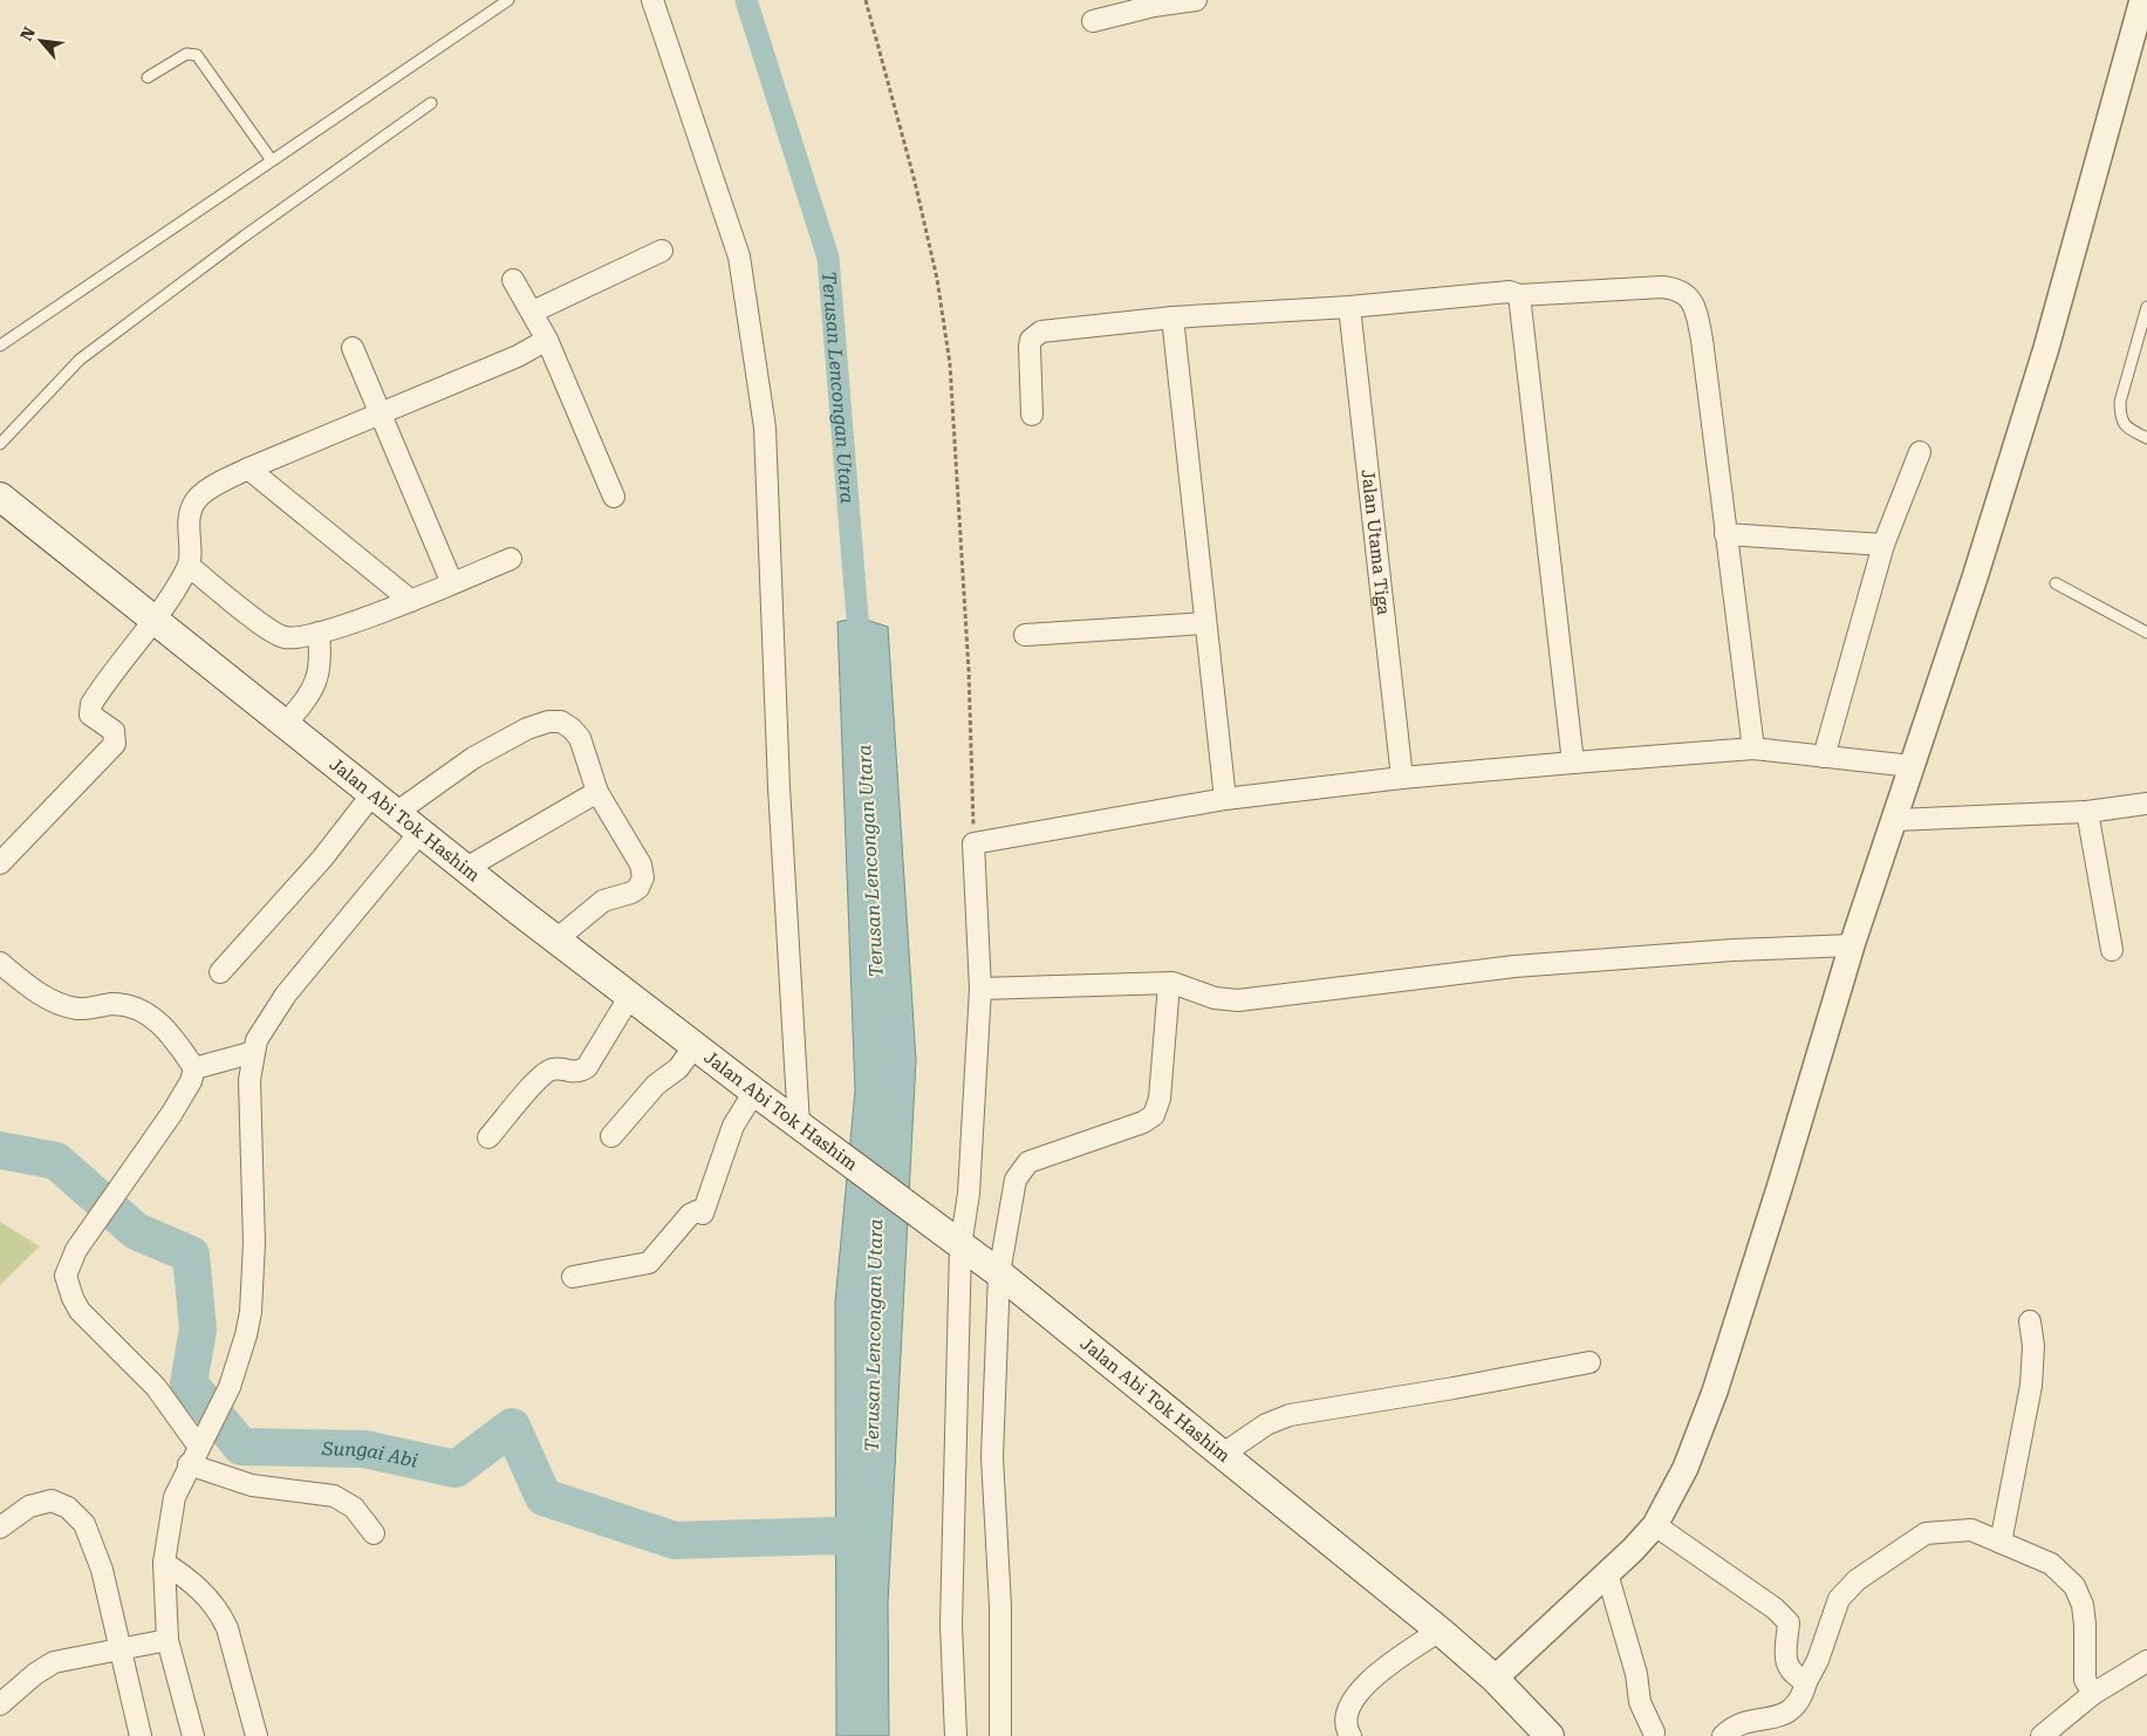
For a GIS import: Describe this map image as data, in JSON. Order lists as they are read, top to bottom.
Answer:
{
  "streets": {
    "main road": ["Jalan Abi Tok Hashim"],
    "street": ["Jalan Utama Tiga"]
  },
  "water": ["Terusan Lencongan Utara", "Sungai Abi"],
  "north": "top left"
}
